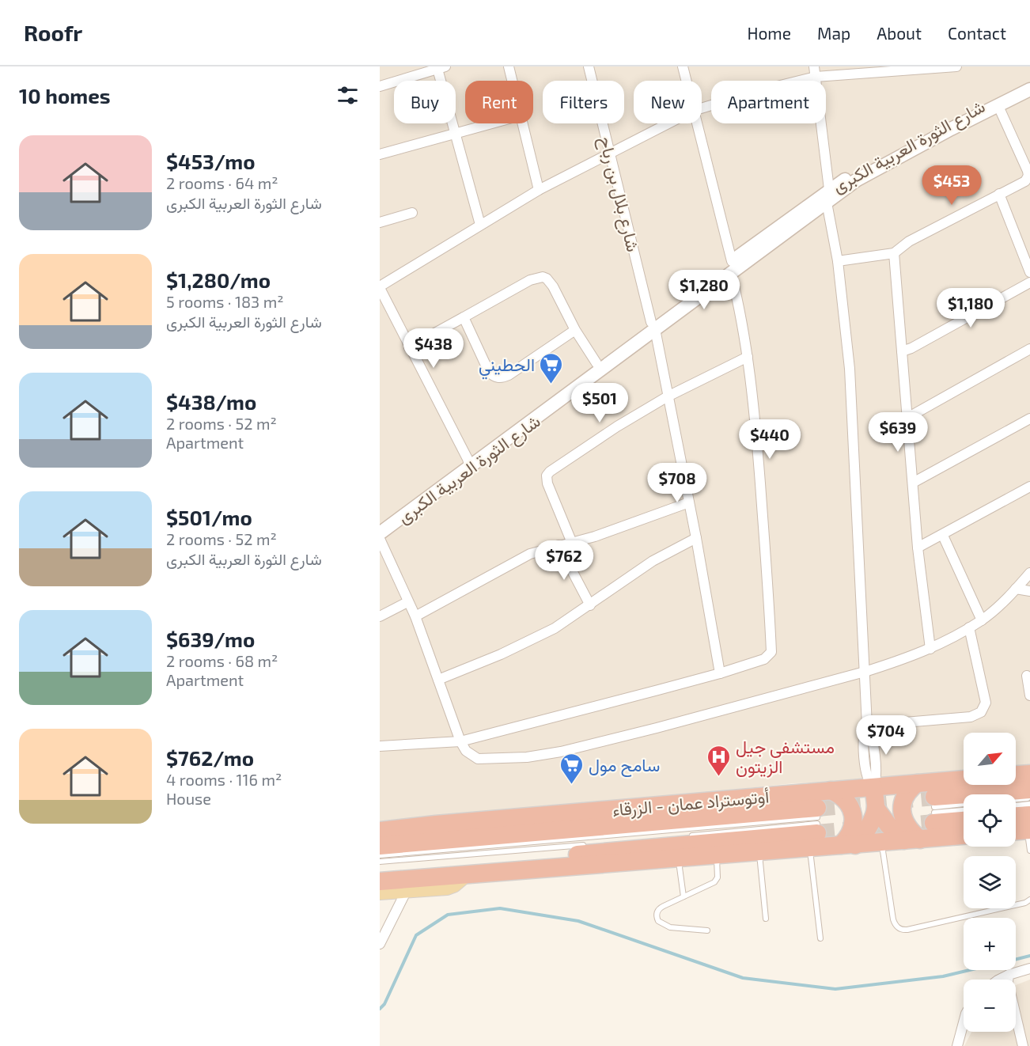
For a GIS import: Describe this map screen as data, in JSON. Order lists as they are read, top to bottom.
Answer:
{
  "streets": {
    "highway": ["أوتوستراد عمان - الزرقاء"],
    "main road": ["شارع الثورة العربية الكبرى"],
    "street": ["شارع بلال بن رباح"]
  },
  "crossings": [
    ["شارع الثورة العربية الكبرى", "شارع بلال بن رباح"]
  ],
  "places": {
    "supermarket": ["الحطيني", "سامح مول"],
    "hospital": ["مستشفى جيل الزيتون"]
  },
  "north": "top right",
  "page": {
    "header": "Roofr",
    "nav": [
      "Home",
      "Map",
      "About",
      "Contact"
    ],
    "heading": "10 homes",
    "chip": [
      "Buy",
      "Rent",
      "Filters",
      "New",
      "Apartment"
    ],
    "list": [
      {
        "name": "$453/mo",
        "note": "2 rooms · 64 m² · شارع الثورة العربية الكبرى"
      },
      {
        "name": "$1,280/mo",
        "note": "5 rooms · 183 m² · شارع الثورة العربية الكبرى"
      },
      {
        "name": "$438/mo",
        "note": "2 rooms · 52 m² · Apartment"
      },
      {
        "name": "$501/mo",
        "note": "2 rooms · 52 m² · شارع الثورة العربية الكبرى"
      },
      {
        "name": "$639/mo",
        "note": "2 rooms · 68 m² · Apartment"
      },
      {
        "name": "$762/mo",
        "note": "4 rooms · 116 m² · House"
      }
    ],
    "price": [
      "$453",
      "$1,280",
      "$1,180",
      "$438",
      "$501",
      "$639",
      "$440",
      "$708",
      "$762",
      "$704"
    ],
    "map_buttons": ["+", "−"]
  }
}
